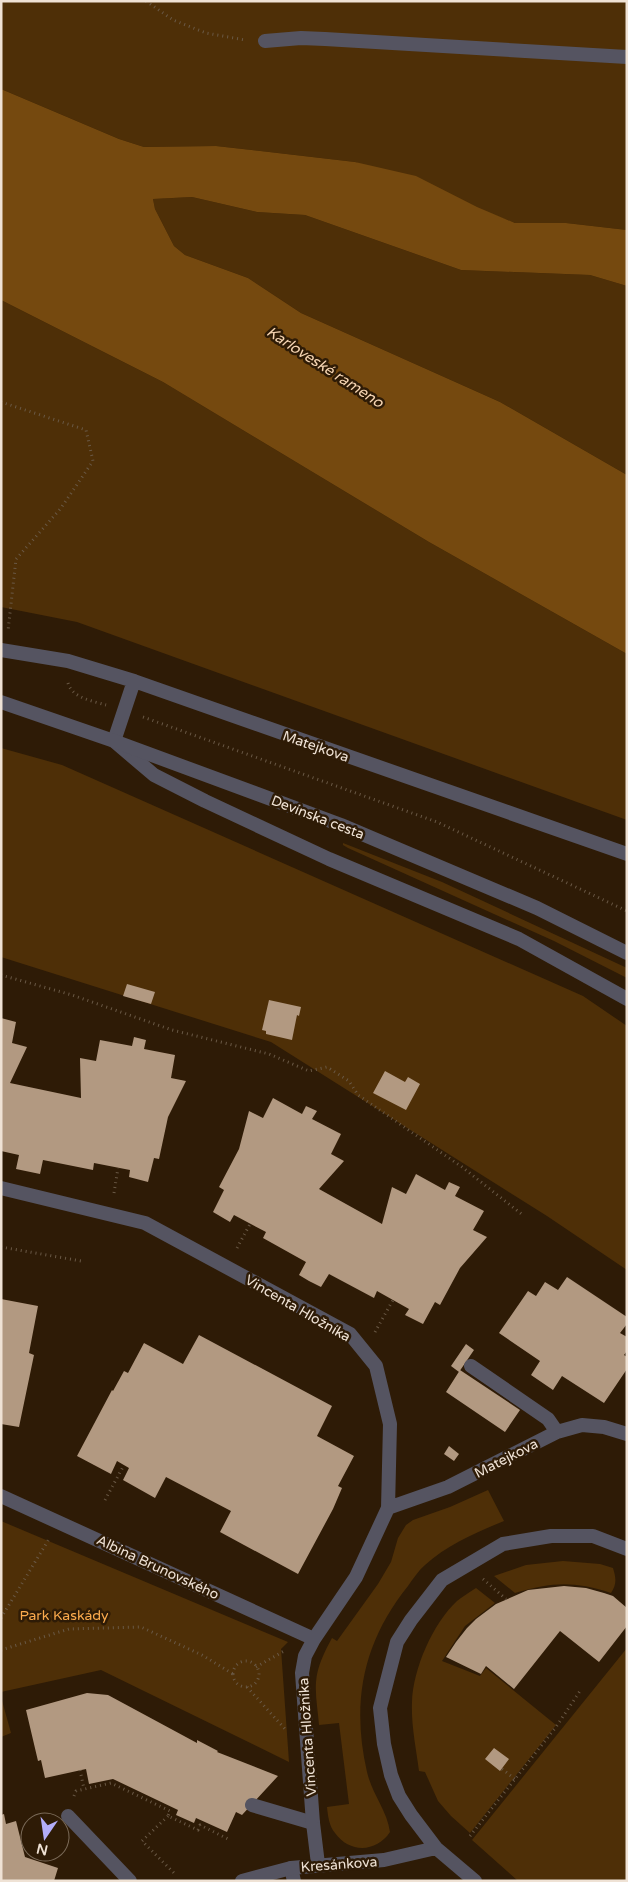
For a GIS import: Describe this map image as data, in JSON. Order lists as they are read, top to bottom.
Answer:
{
  "streets": {
    "street": [
      "Matejkova",
      "Devínska cesta",
      "Vincenta Hložníka",
      "Albína Brunovského",
      "Kresánkova"
    ]
  },
  "crossings": [
    ["Matejkova", "Vincenta Hložníka"],
    ["Vincenta Hložníka", "Albína Brunovského"],
    ["Vincenta Hložníka", "Kresánkova"]
  ],
  "water": ["Karloveské rameno"],
  "parks": ["Park Kaskády"],
  "north": "bottom"
}
